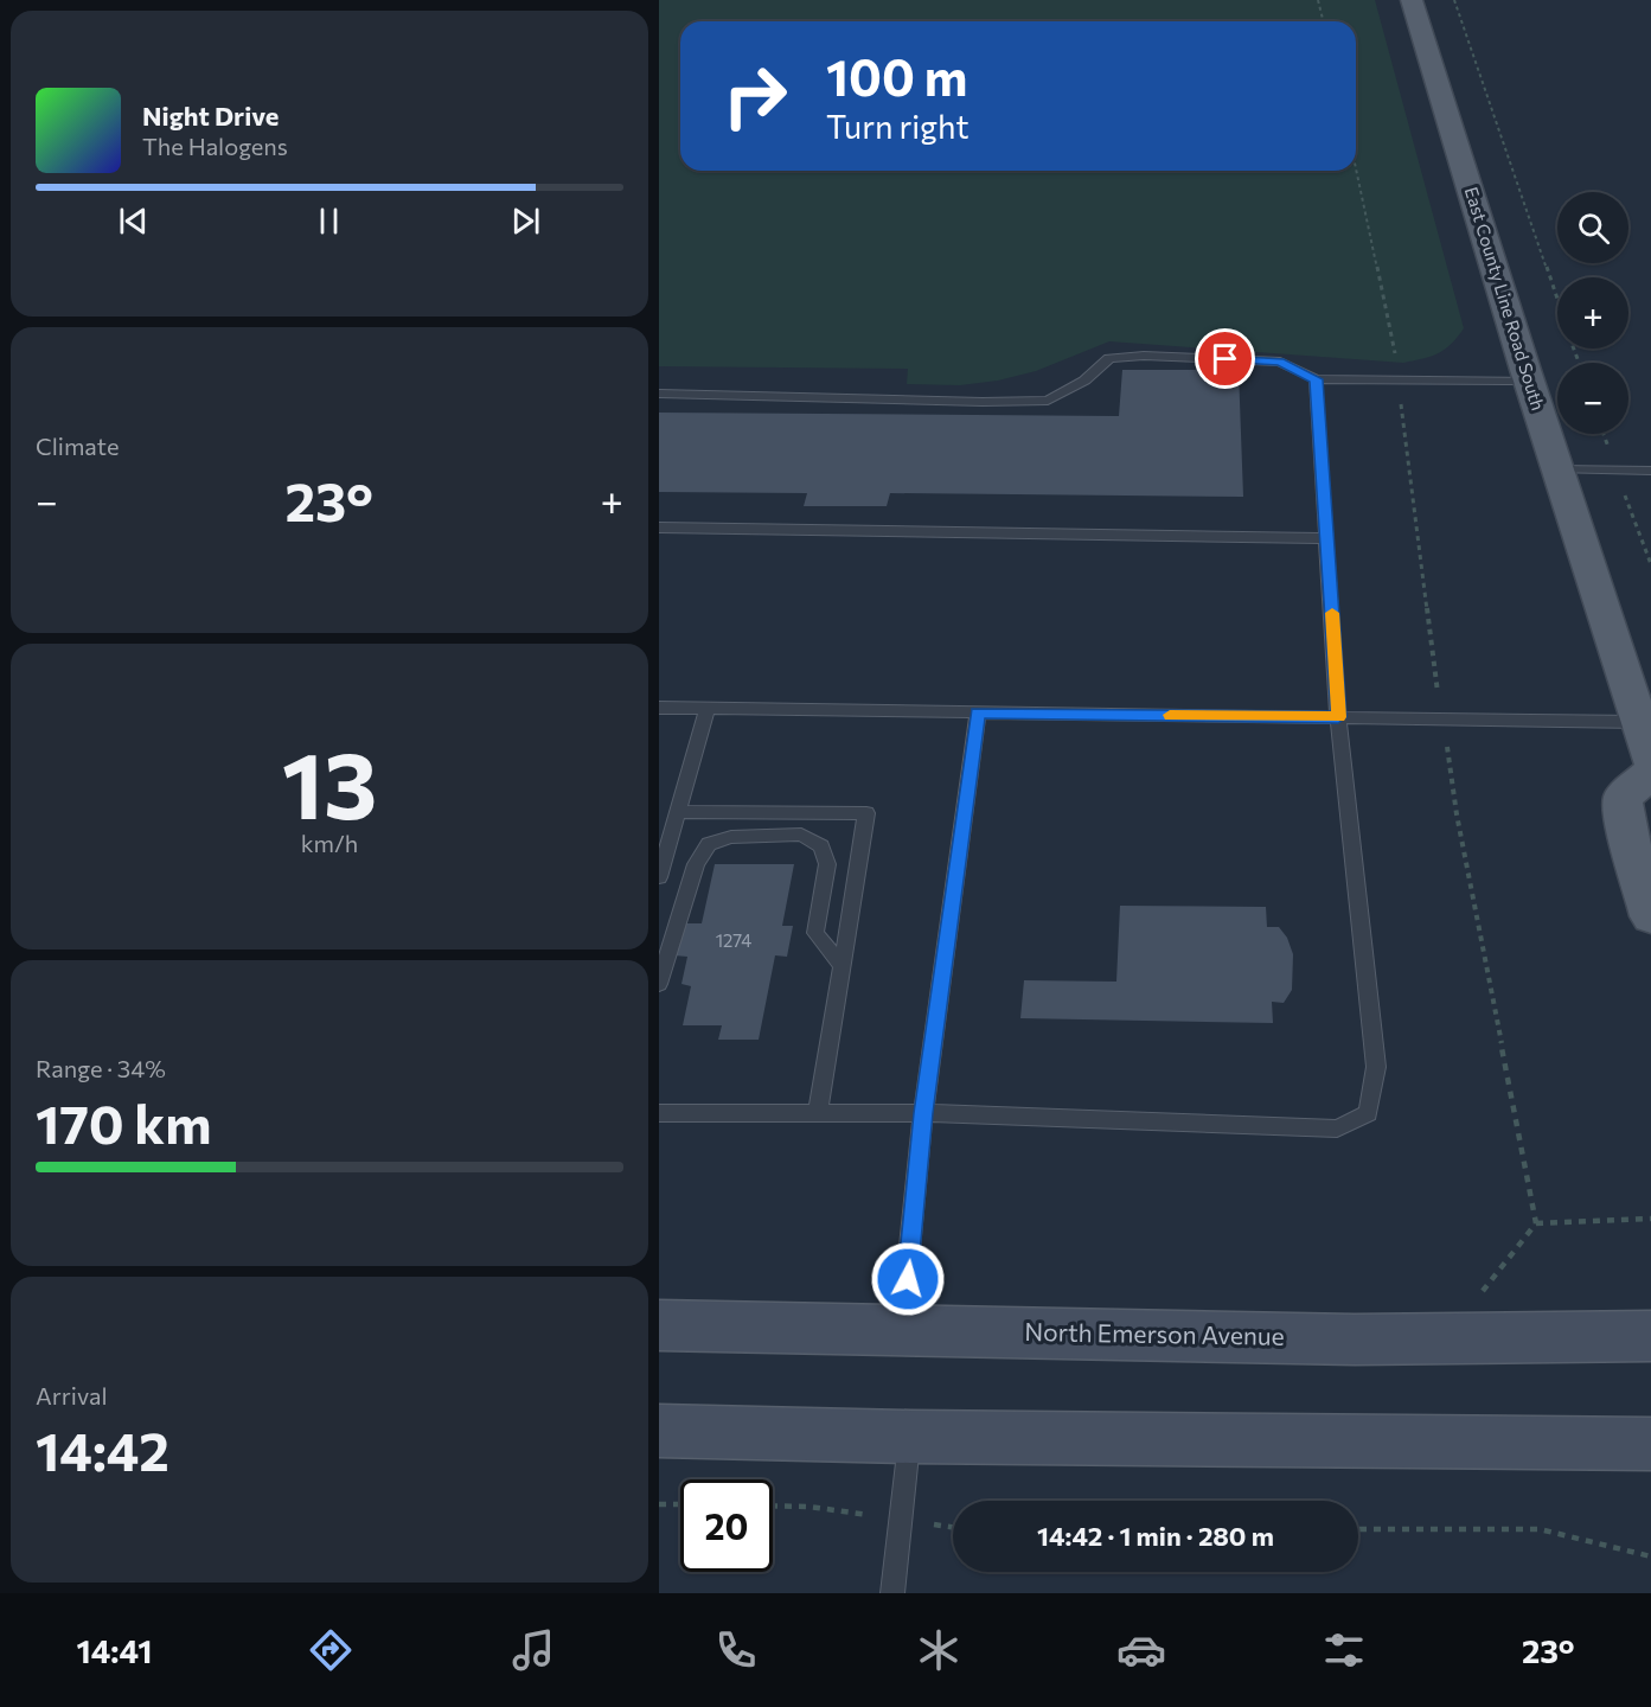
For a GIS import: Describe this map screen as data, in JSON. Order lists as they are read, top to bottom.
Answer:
{
  "streets": {
    "main road": ["East County Line Road South", "North Emerson Avenue"]
  },
  "house_numbers": ["1274"],
  "page": {
    "turn": ["100 m", "Turn right"],
    "song": ["Night Drive", "The Halogens"],
    "map_buttons": ["+", "−"],
    "tile": [
      "Climate",
      ["13", "km/h"],
      ["Range · 34%", "170 km"],
      ["Arrival", "14:42"]
    ],
    "heat": ["−", "23°", "+"],
    "limit": "20",
    "trip": "14:42 · 1 min · 280 m",
    "tabs": ["14:41", "23°"]
  }
}
